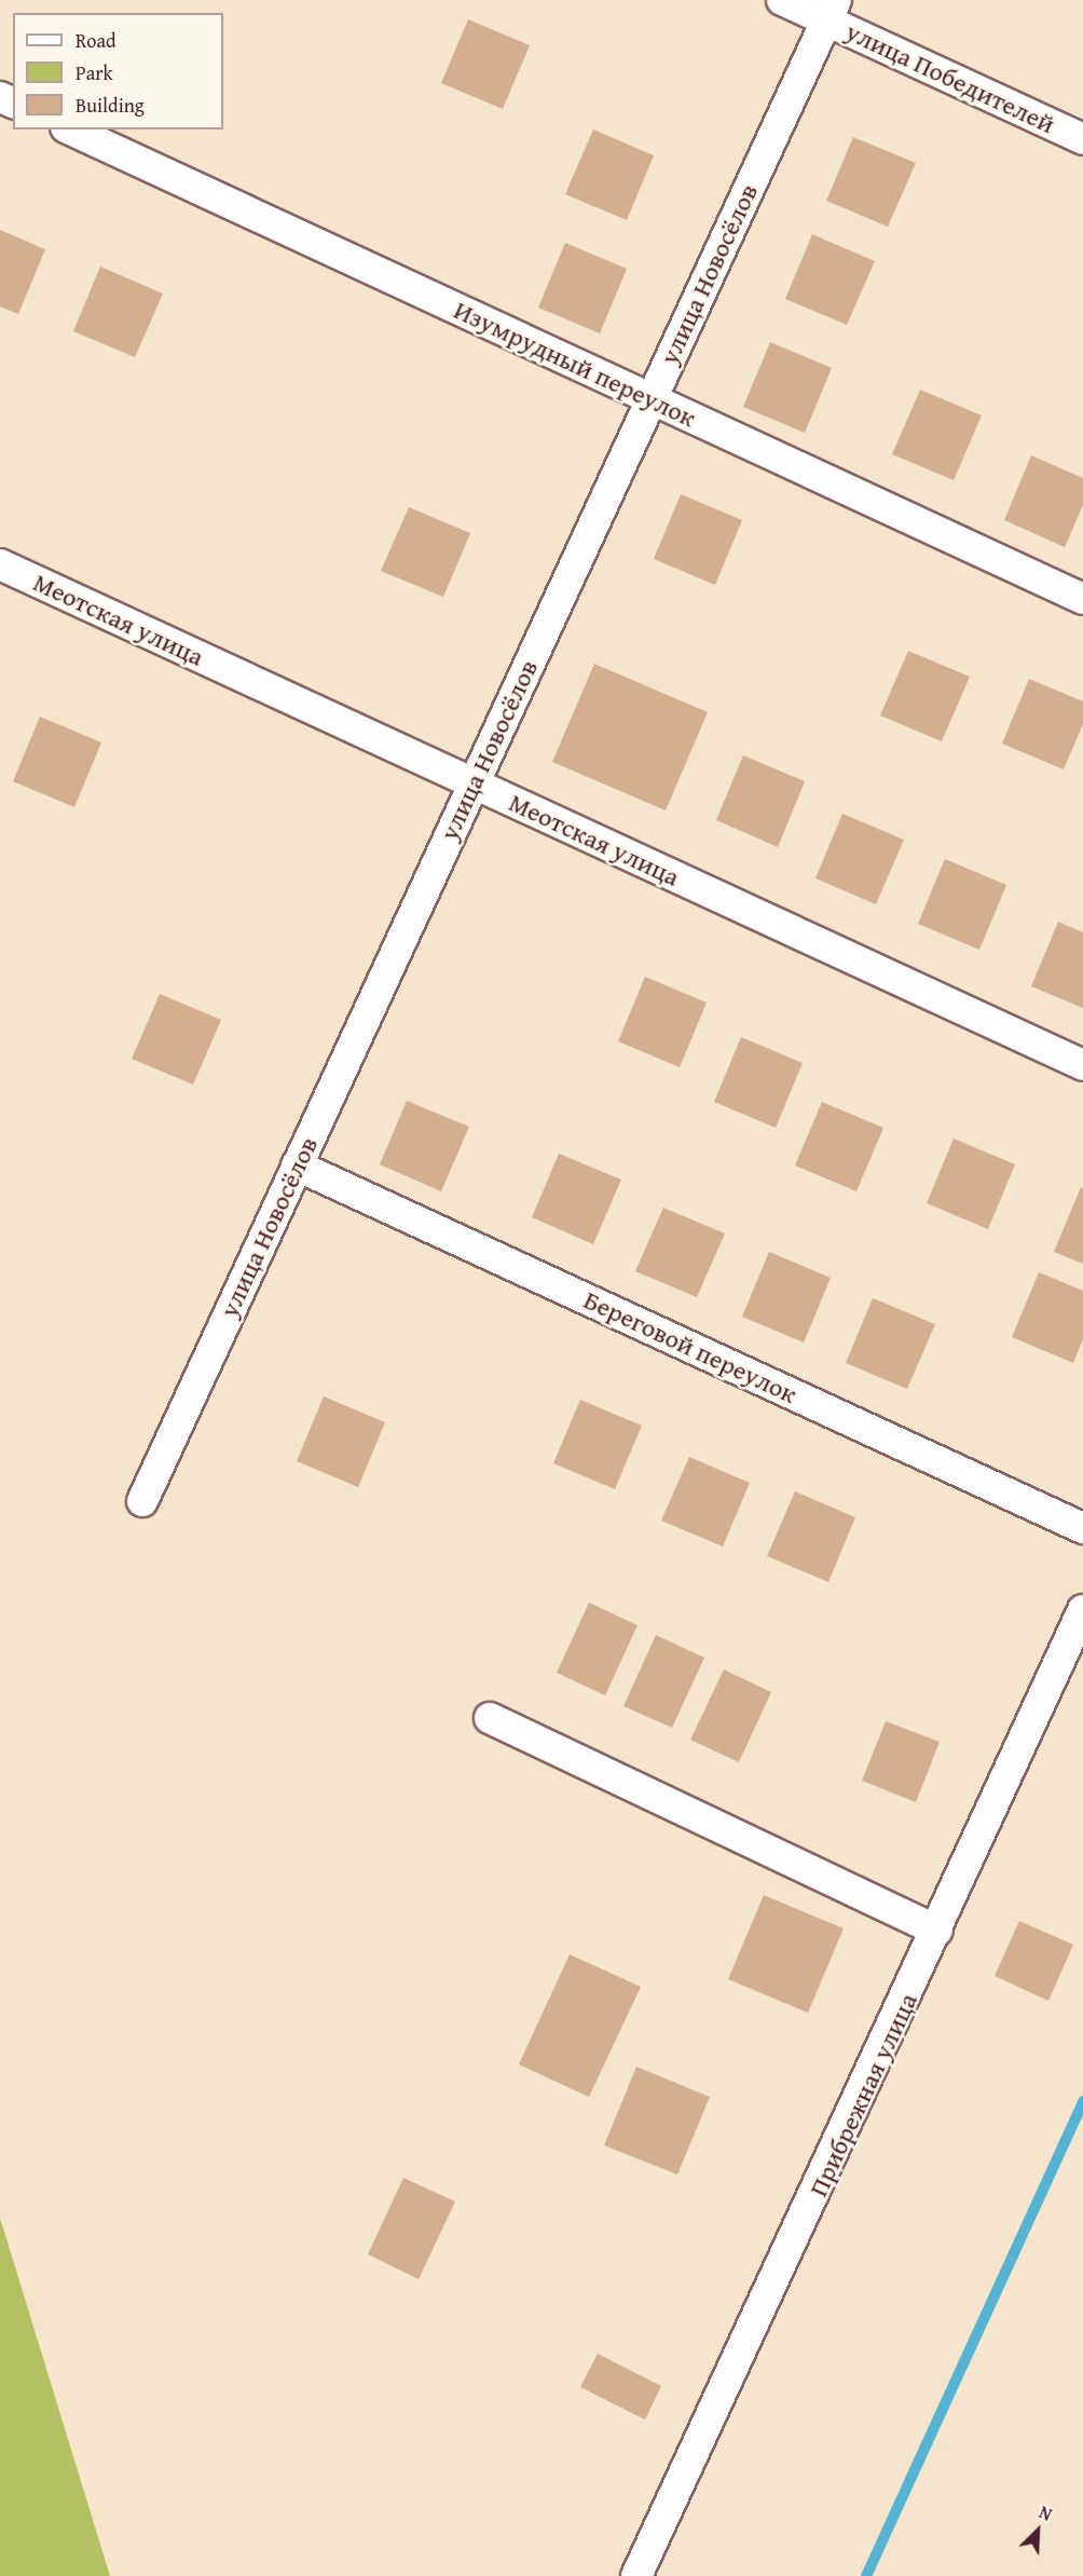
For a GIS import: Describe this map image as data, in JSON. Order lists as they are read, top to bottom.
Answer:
{
  "streets": {
    "street": [
      "улица Победителей",
      "улица Новосёлов",
      "Изумрудный переулок",
      "Меотская улица",
      "Береговой переулок",
      "Прибрежная улица"
    ]
  },
  "crossings": [
    ["улица Победителей", "улица Новосёлов"],
    ["улица Новосёлов", "Изумрудный переулок"],
    ["улица Новосёлов", "Меотская улица"],
    ["улица Новосёлов", "Береговой переулок"]
  ],
  "legend": ["Road", "Park", "Building"],
  "north": "top right"
}
